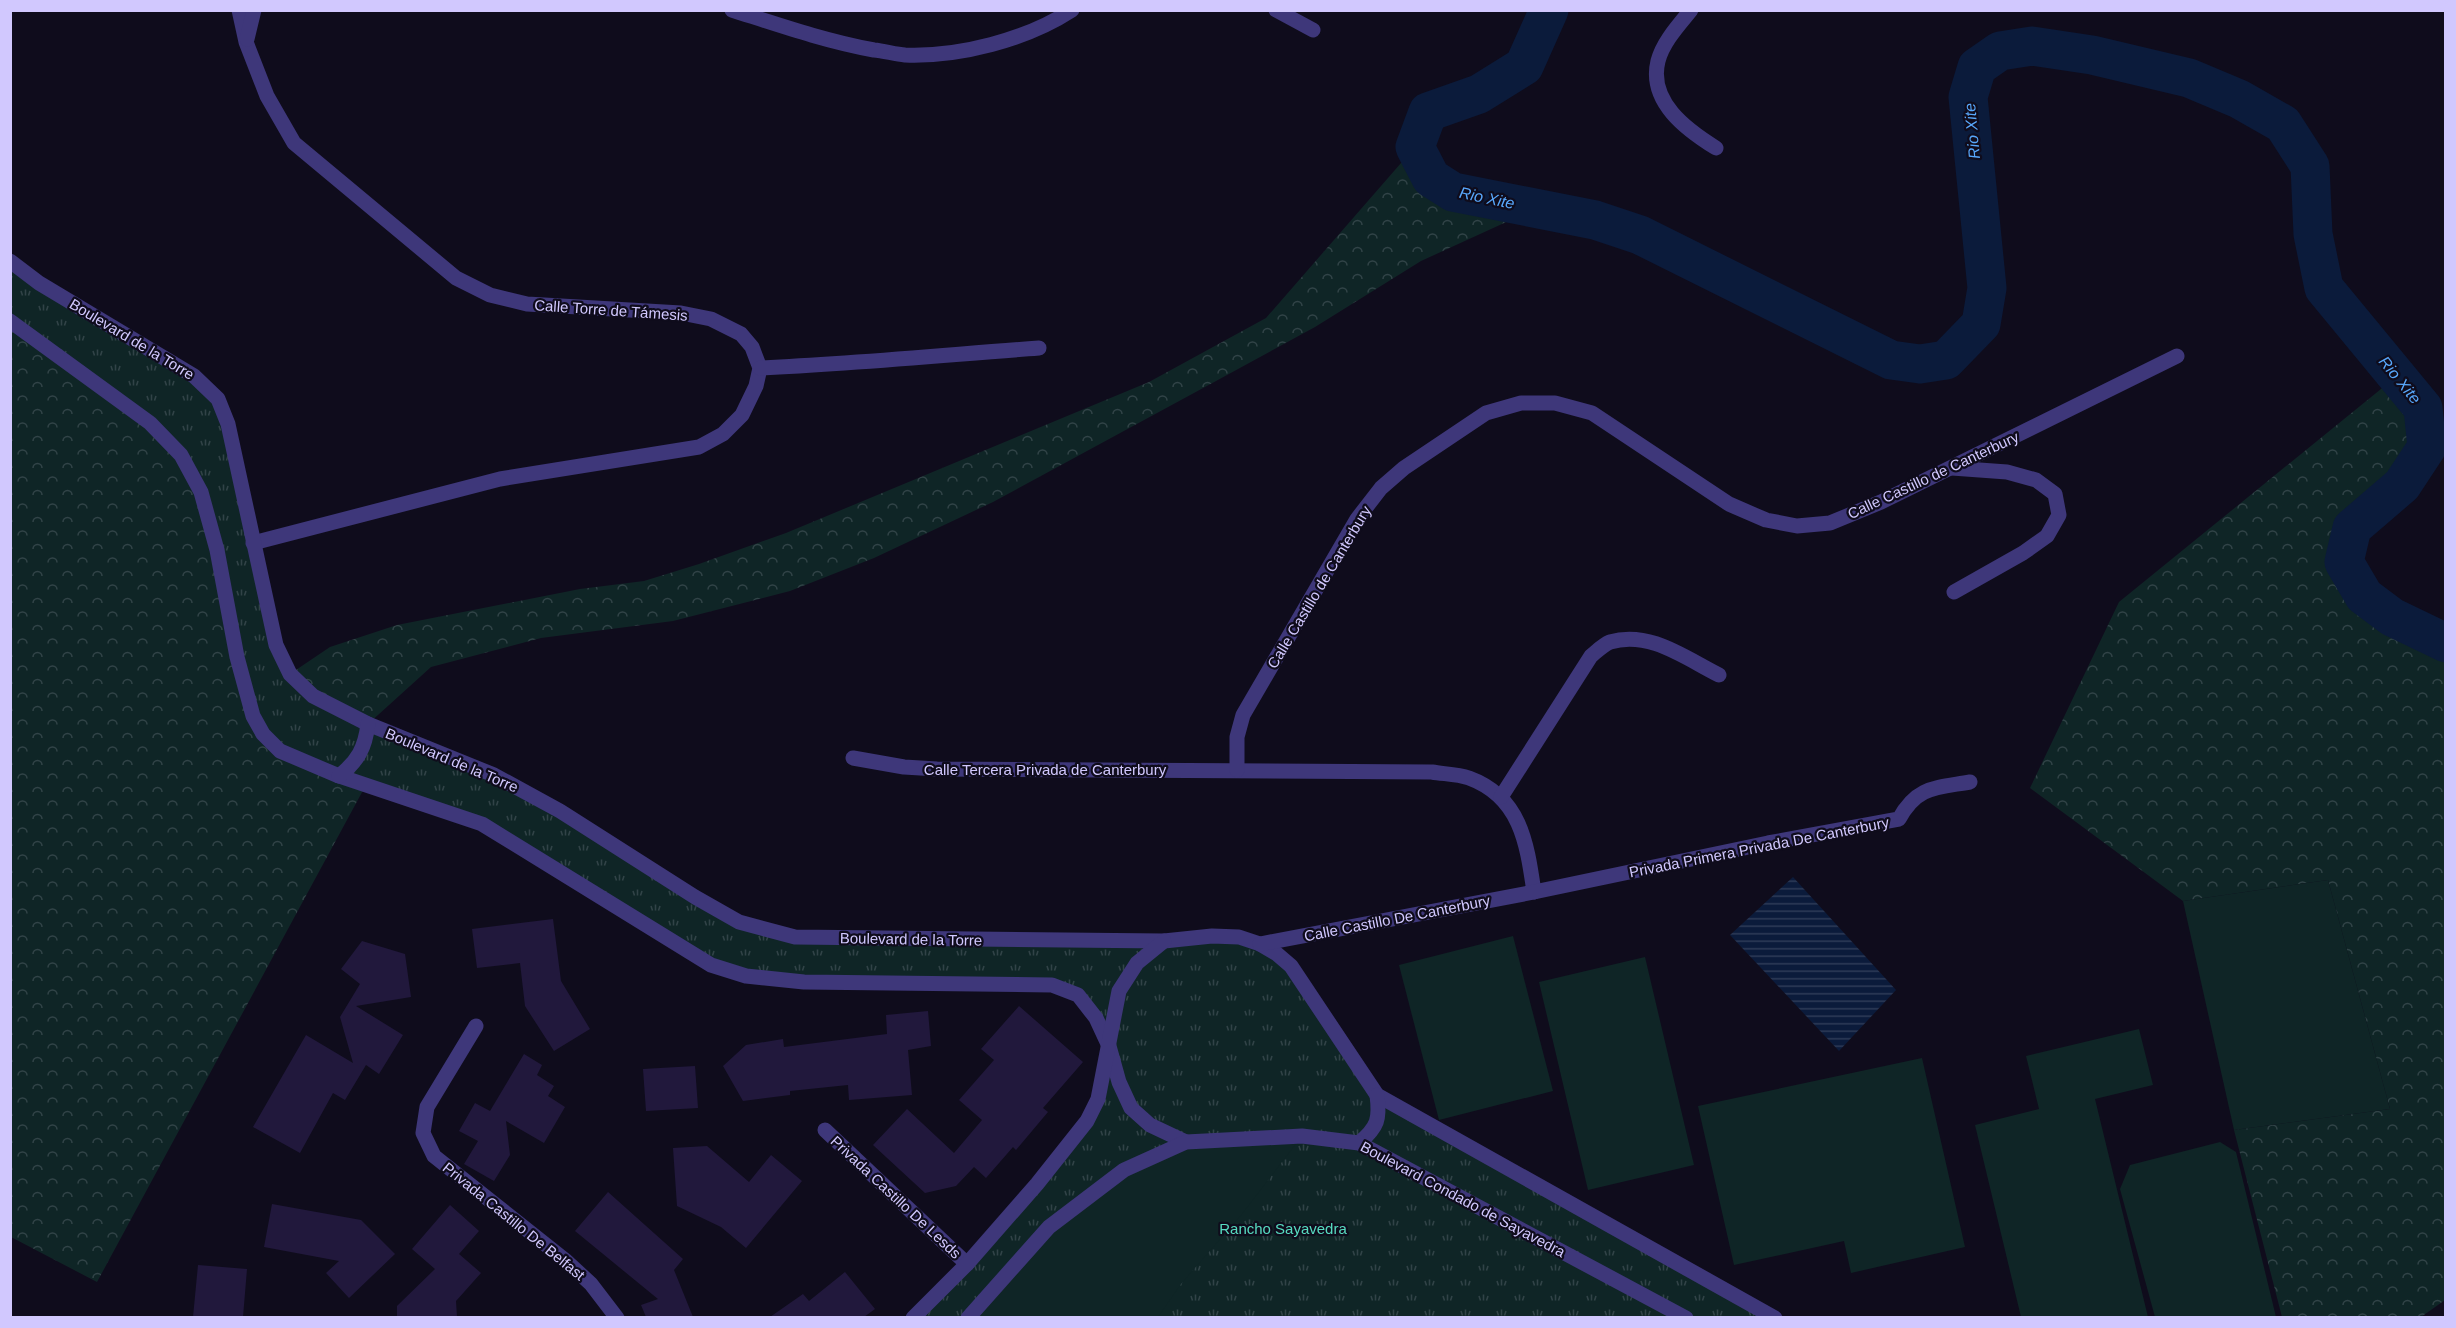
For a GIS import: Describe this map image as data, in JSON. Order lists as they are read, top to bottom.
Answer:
{
  "streets": {
    "street": [
      "Calle Torre de Támesis",
      "Boulevard de la Torre",
      "Calle Castillo de Canterbury",
      "Calle Tercera Privada de Canterbury",
      "Privada Primera Privada De Canterbury",
      "Calle Castillo De Canterbury",
      "Privada Castillo De Lesds",
      "Boulevard Condado de Sayavedra",
      "Privada Castillo De Belfast"
    ]
  },
  "crossings": [
    ["Calle Castillo de Canterbury", "Calle Tercera Privada de Canterbury"],
    ["Privada Primera Privada De Canterbury", "Calle Castillo De Canterbury"]
  ],
  "water": ["Rio Xite"],
  "parks": ["Rancho Sayavedra"]
}
